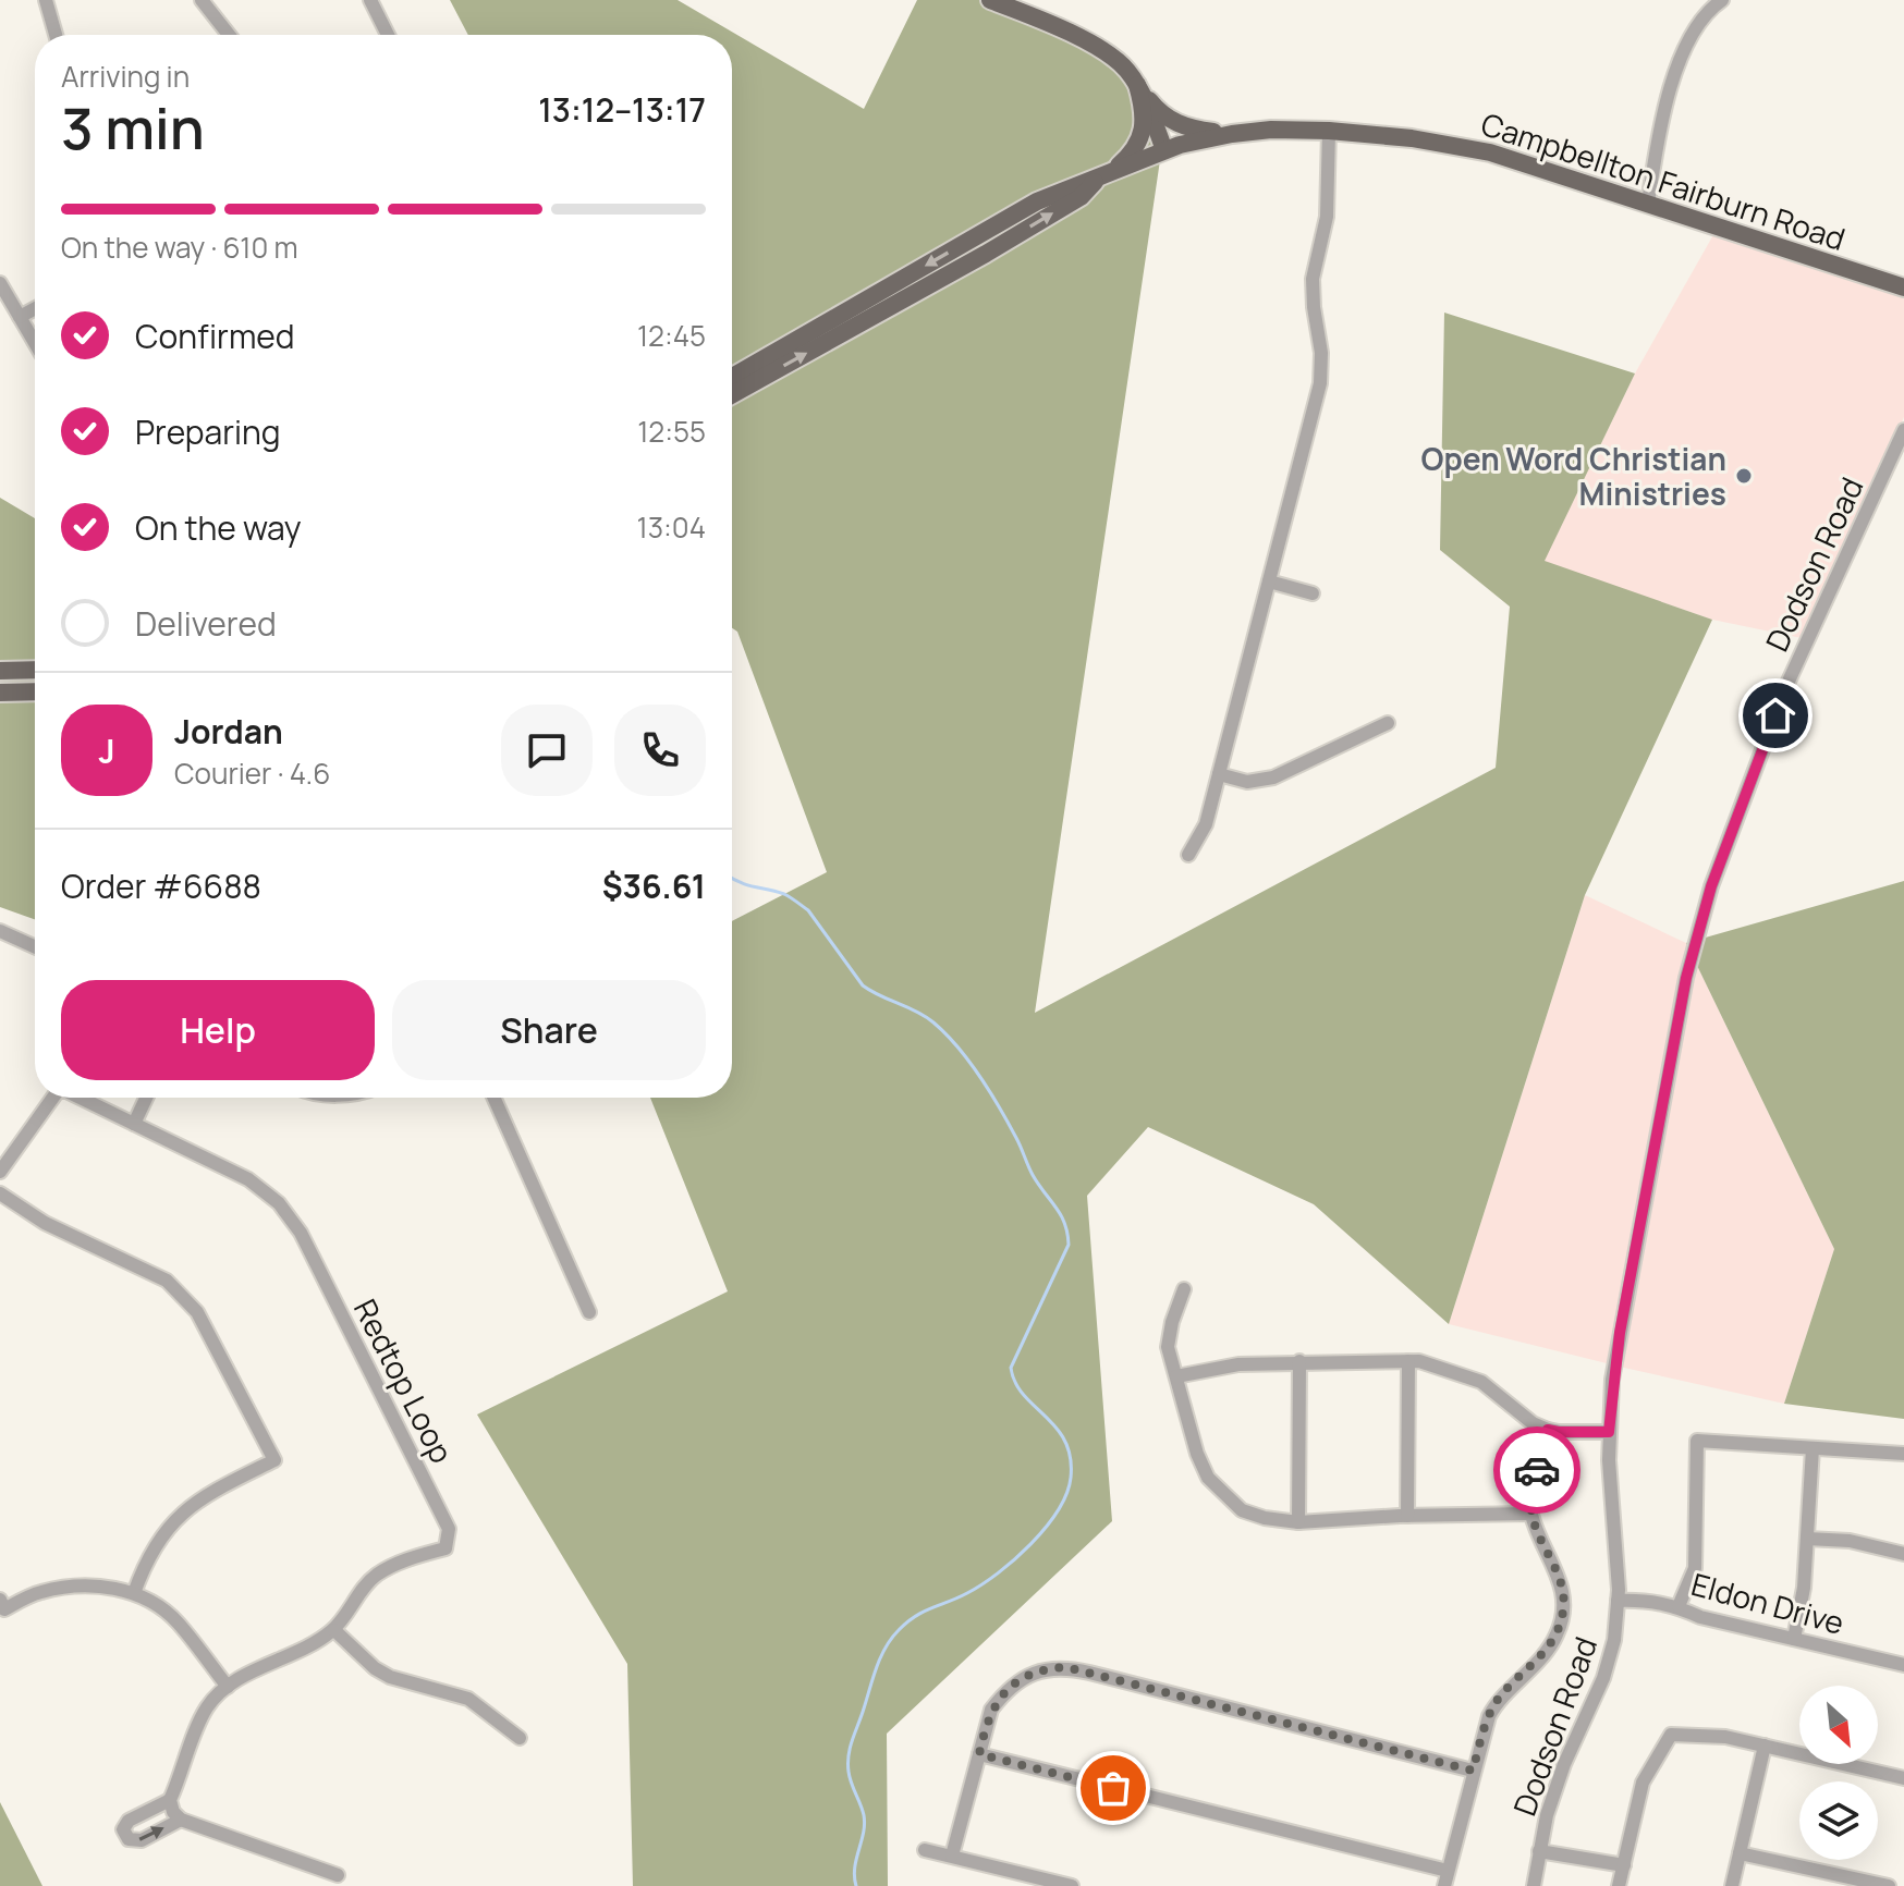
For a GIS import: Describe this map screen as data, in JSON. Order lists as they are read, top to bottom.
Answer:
{
  "streets": {
    "main road": ["Campbellton Fairburn Road"],
    "street": ["Dodson Road", "Redtop Loop", "Eldon Drive"]
  },
  "crossings": [
    ["Dodson Road", "Eldon Drive"]
  ],
  "places": ["Open Word Christian Ministries"],
  "north": "bottom right",
  "page": {
    "heading": ["3 min", "Arriving in", "13:12–13:17"],
    "panel": [
      "Jordan",
      "Courier · 4.6",
      "Order #6688",
      "$36.61"
    ],
    "bar": "On the way · 610 m",
    "list": [
      ["Confirmed", "12:45"],
      ["Preparing", "12:55"],
      ["On the way", "13:04"],
      "Delivered"
    ],
    "round": "J",
    "buttons": ["Help", "Share"]
  }
}
